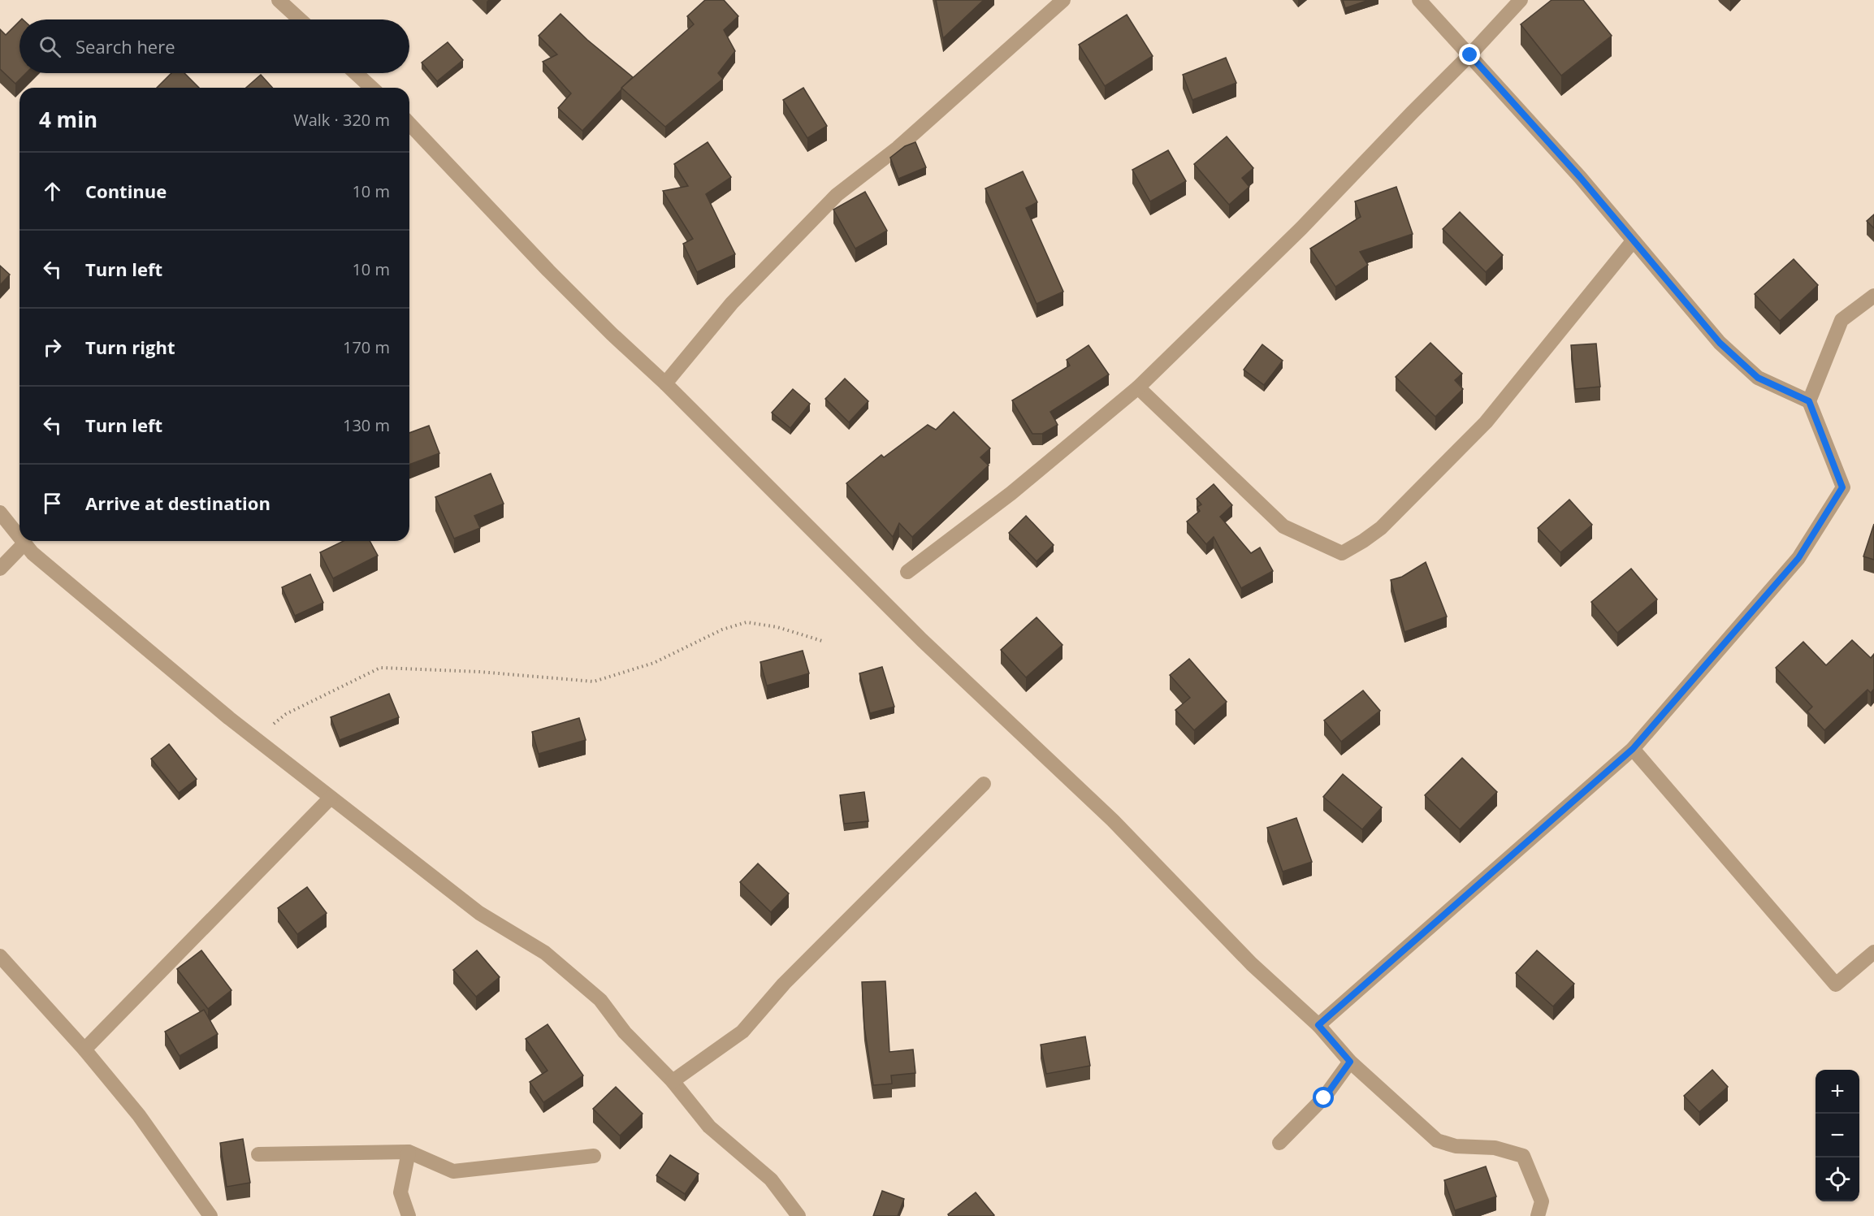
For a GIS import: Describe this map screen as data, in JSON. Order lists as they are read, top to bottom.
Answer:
{
  "page": {
    "search": "Search here",
    "heading": ["4 min", "Walk · 320 m"],
    "list": [
      ["Continue", "10 m"],
      ["Turn left", "10 m"],
      ["Turn right", "170 m"],
      ["Turn left", "130 m"],
      "Arrive at destination"
    ],
    "map_buttons": ["+", "−"]
  }
}
